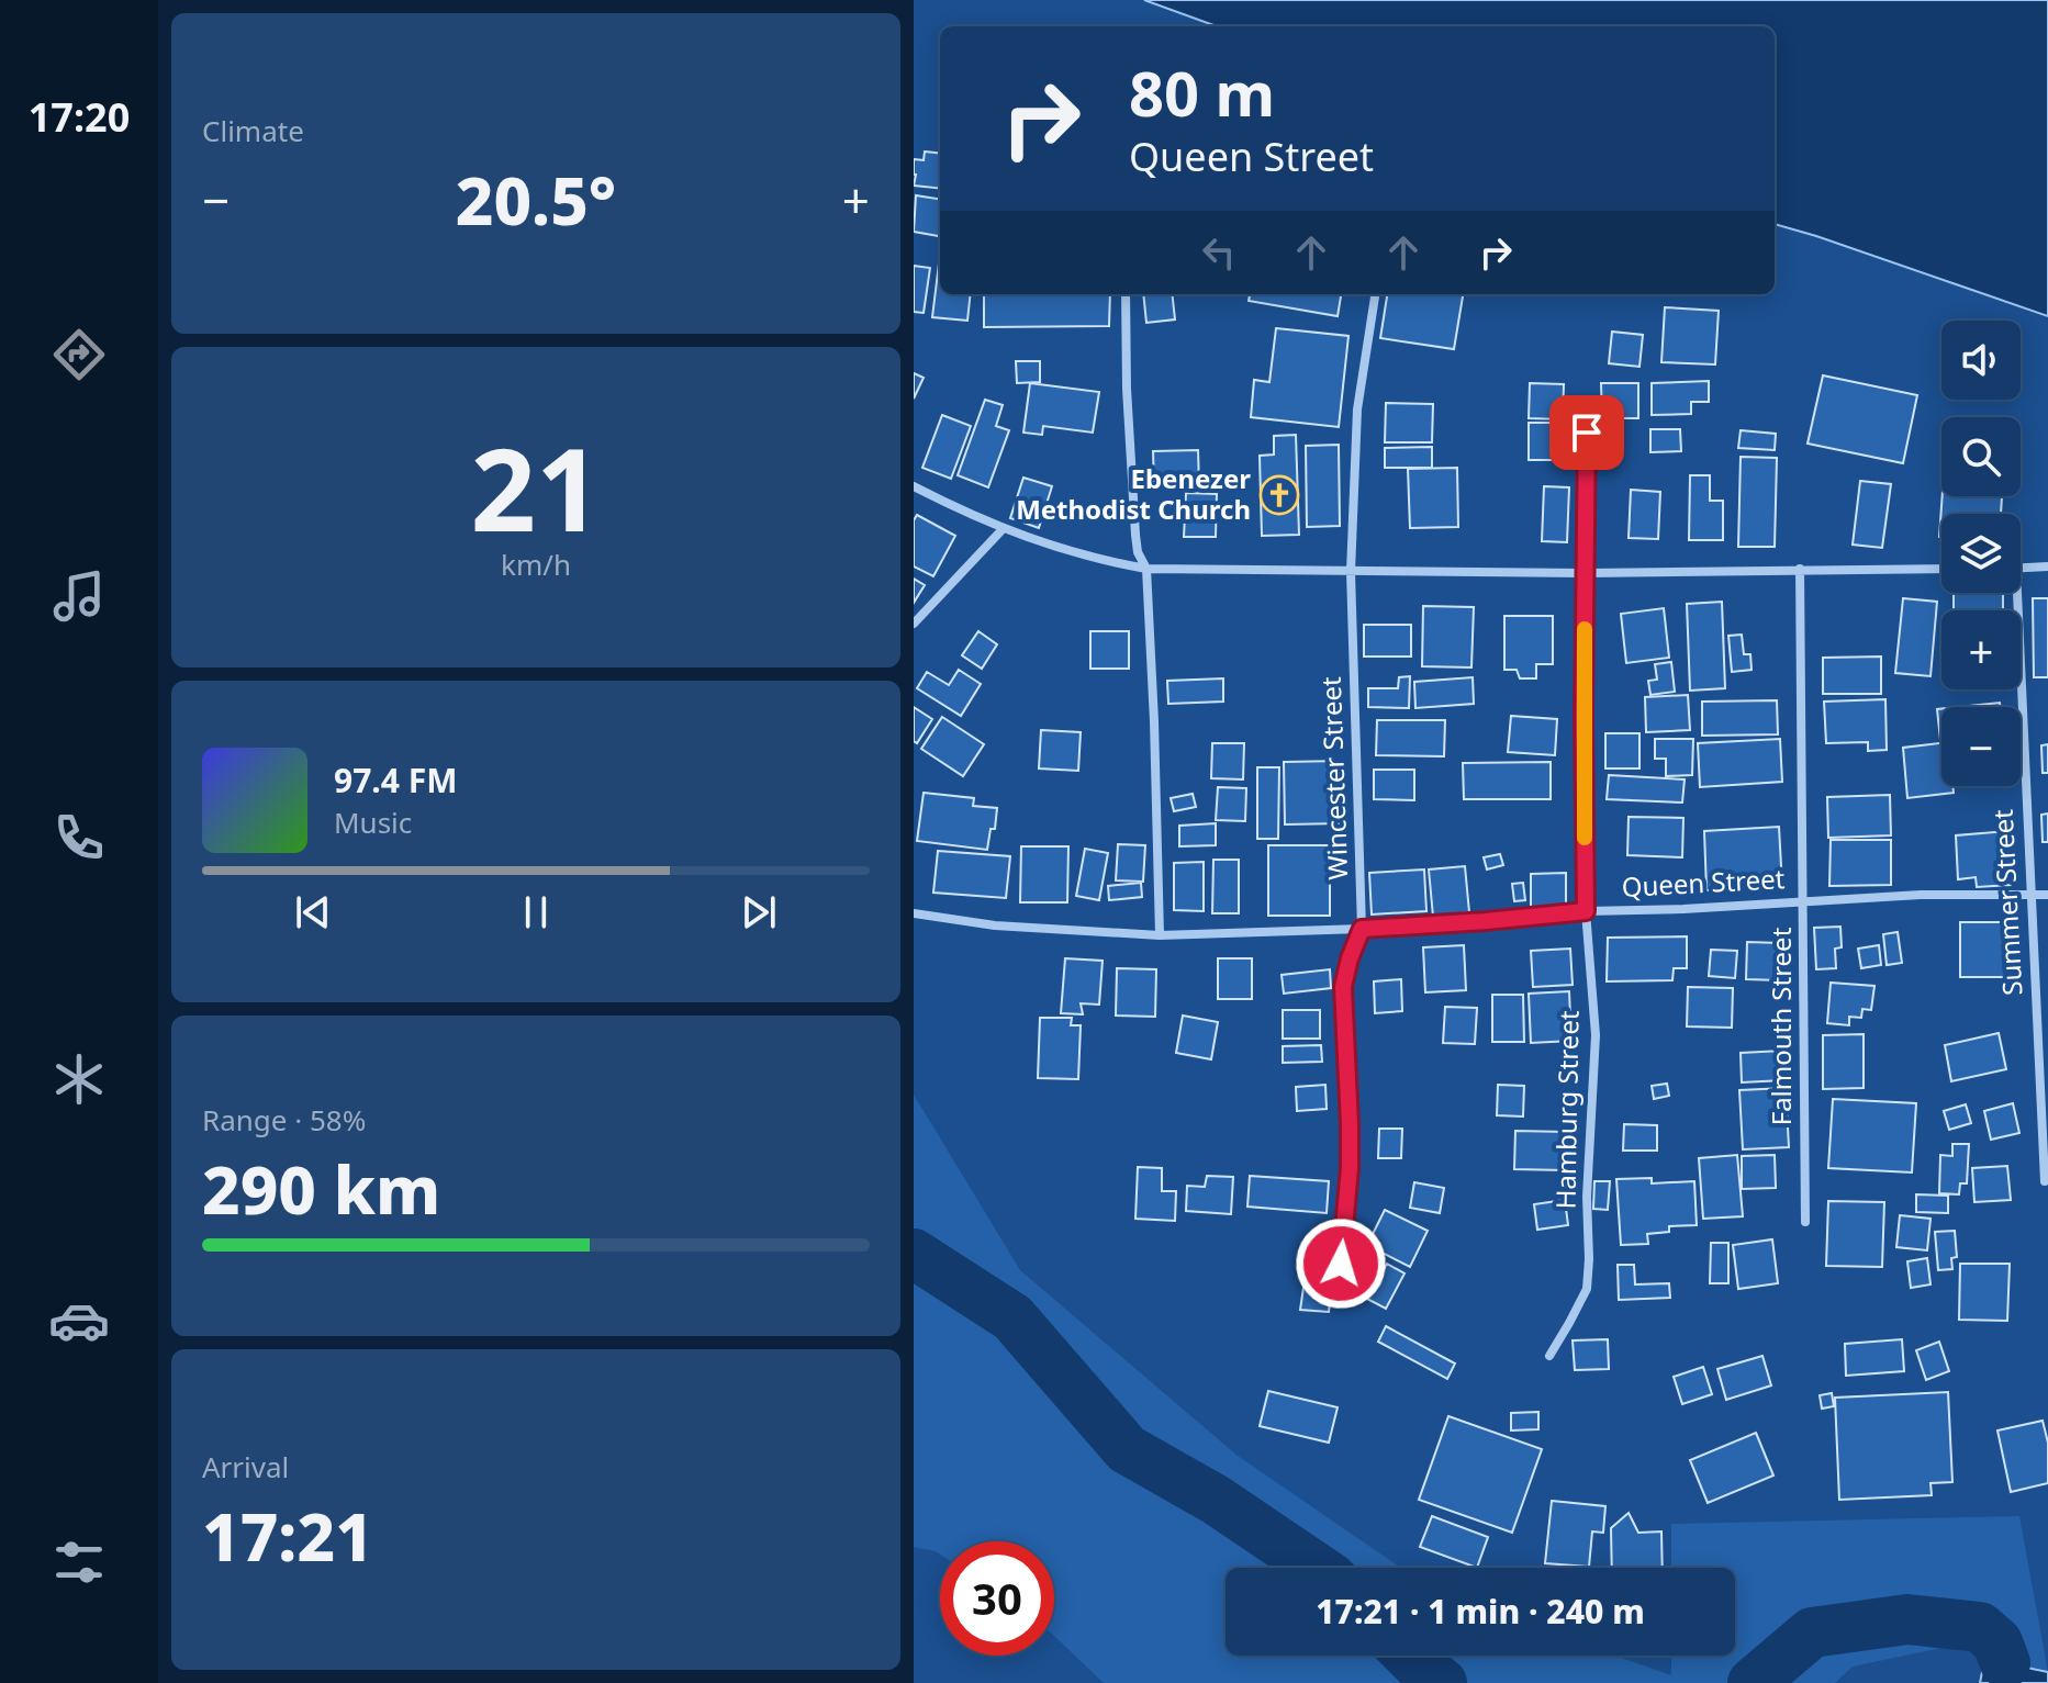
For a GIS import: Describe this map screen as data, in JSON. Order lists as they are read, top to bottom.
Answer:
{
  "streets": {
    "street": [
      "Wincester Street",
      "Queen Street",
      "Summer Street",
      "Falmouth Street",
      "Hamburg Street"
    ]
  },
  "crossings": [
    ["Wincester Street", "Queen Street"],
    ["Queen Street", "Summer Street"],
    ["Queen Street", "Falmouth Street"],
    ["Queen Street", "Hamburg Street"]
  ],
  "places": {
    "church": ["Ebenezer Methodist Church"]
  },
  "page": {
    "tabs": "17:20",
    "tile": [
      "Climate",
      ["21", "km/h"],
      ["Range · 58%", "290 km"],
      ["Arrival", "17:21"]
    ],
    "turn": ["80 m", "Queen Street"],
    "heat": ["−", "20.5°", "+"],
    "map_buttons": ["+", "−"],
    "song": ["97.4 FM", "Music"],
    "limit": "30",
    "trip": "17:21 · 1 min · 240 m"
  }
}
